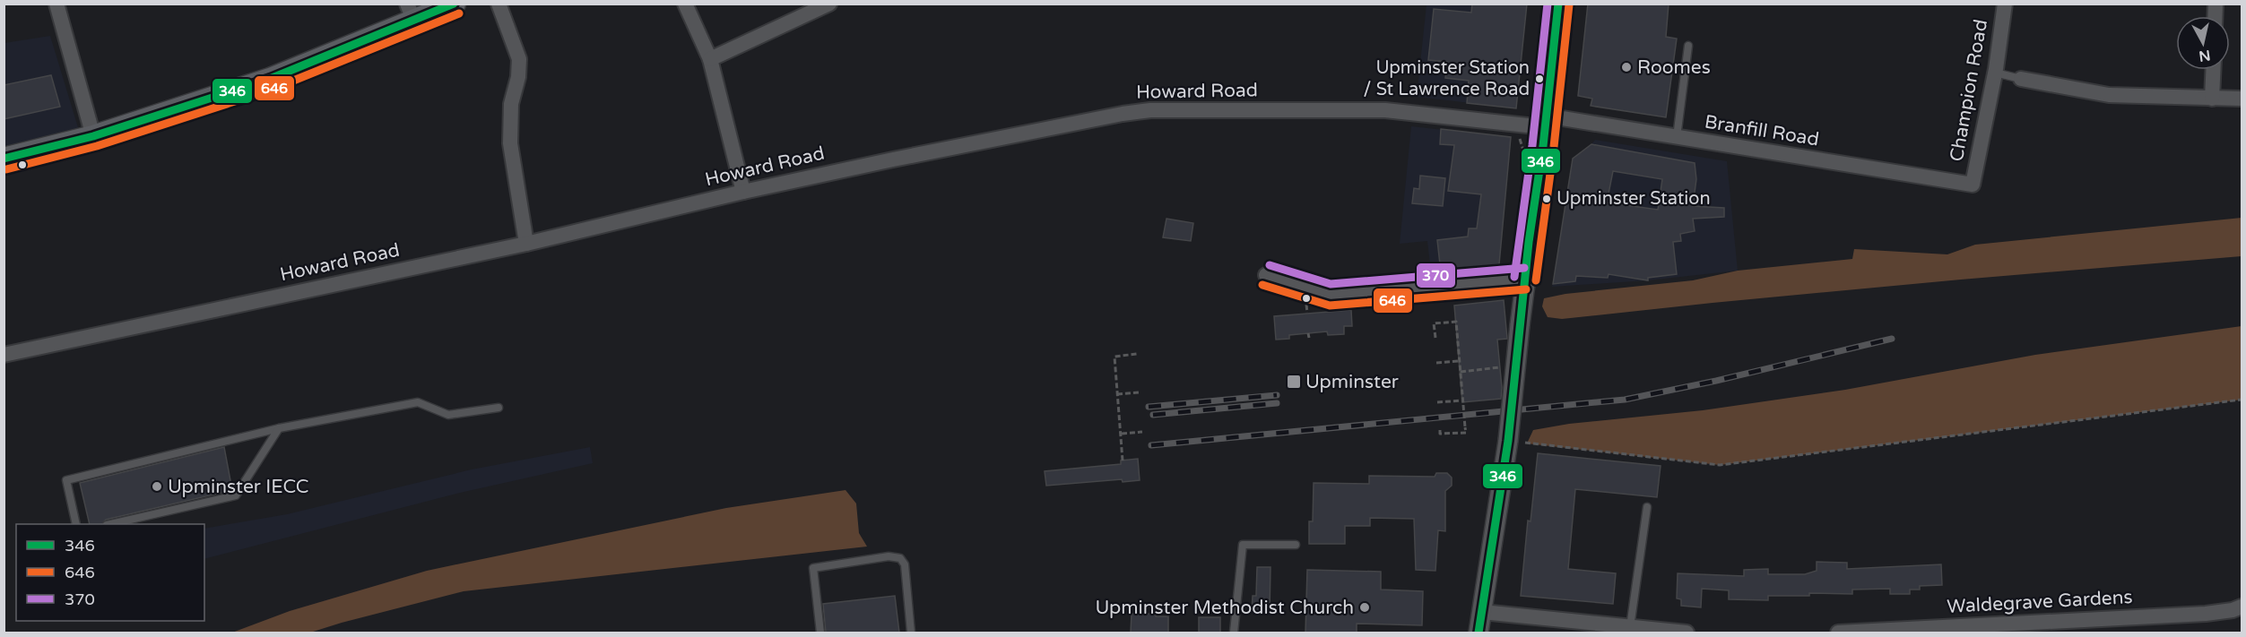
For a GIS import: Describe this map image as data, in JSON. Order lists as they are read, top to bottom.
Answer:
{
  "streets": {
    "street": [
      "Champion Road",
      "Howard Road",
      "Branfill Road",
      "Waldegrave Gardens"
    ]
  },
  "crossings": [
    ["Champion Road", "Branfill Road"],
    ["Howard Road", "Branfill Road"]
  ],
  "places": {
    "other": [
      "Roomes",
      "Upminster Station / St Lawrence Road",
      "Upminster Station",
      "Upminster IECC",
      "Upminster Methodist Church"
    ],
    "transit": ["Upminster"]
  },
  "lines": ["transit line 346", "transit line 370", "transit line 646"],
  "legend": ["346", "646", "370"],
  "north": "bottom"
}
